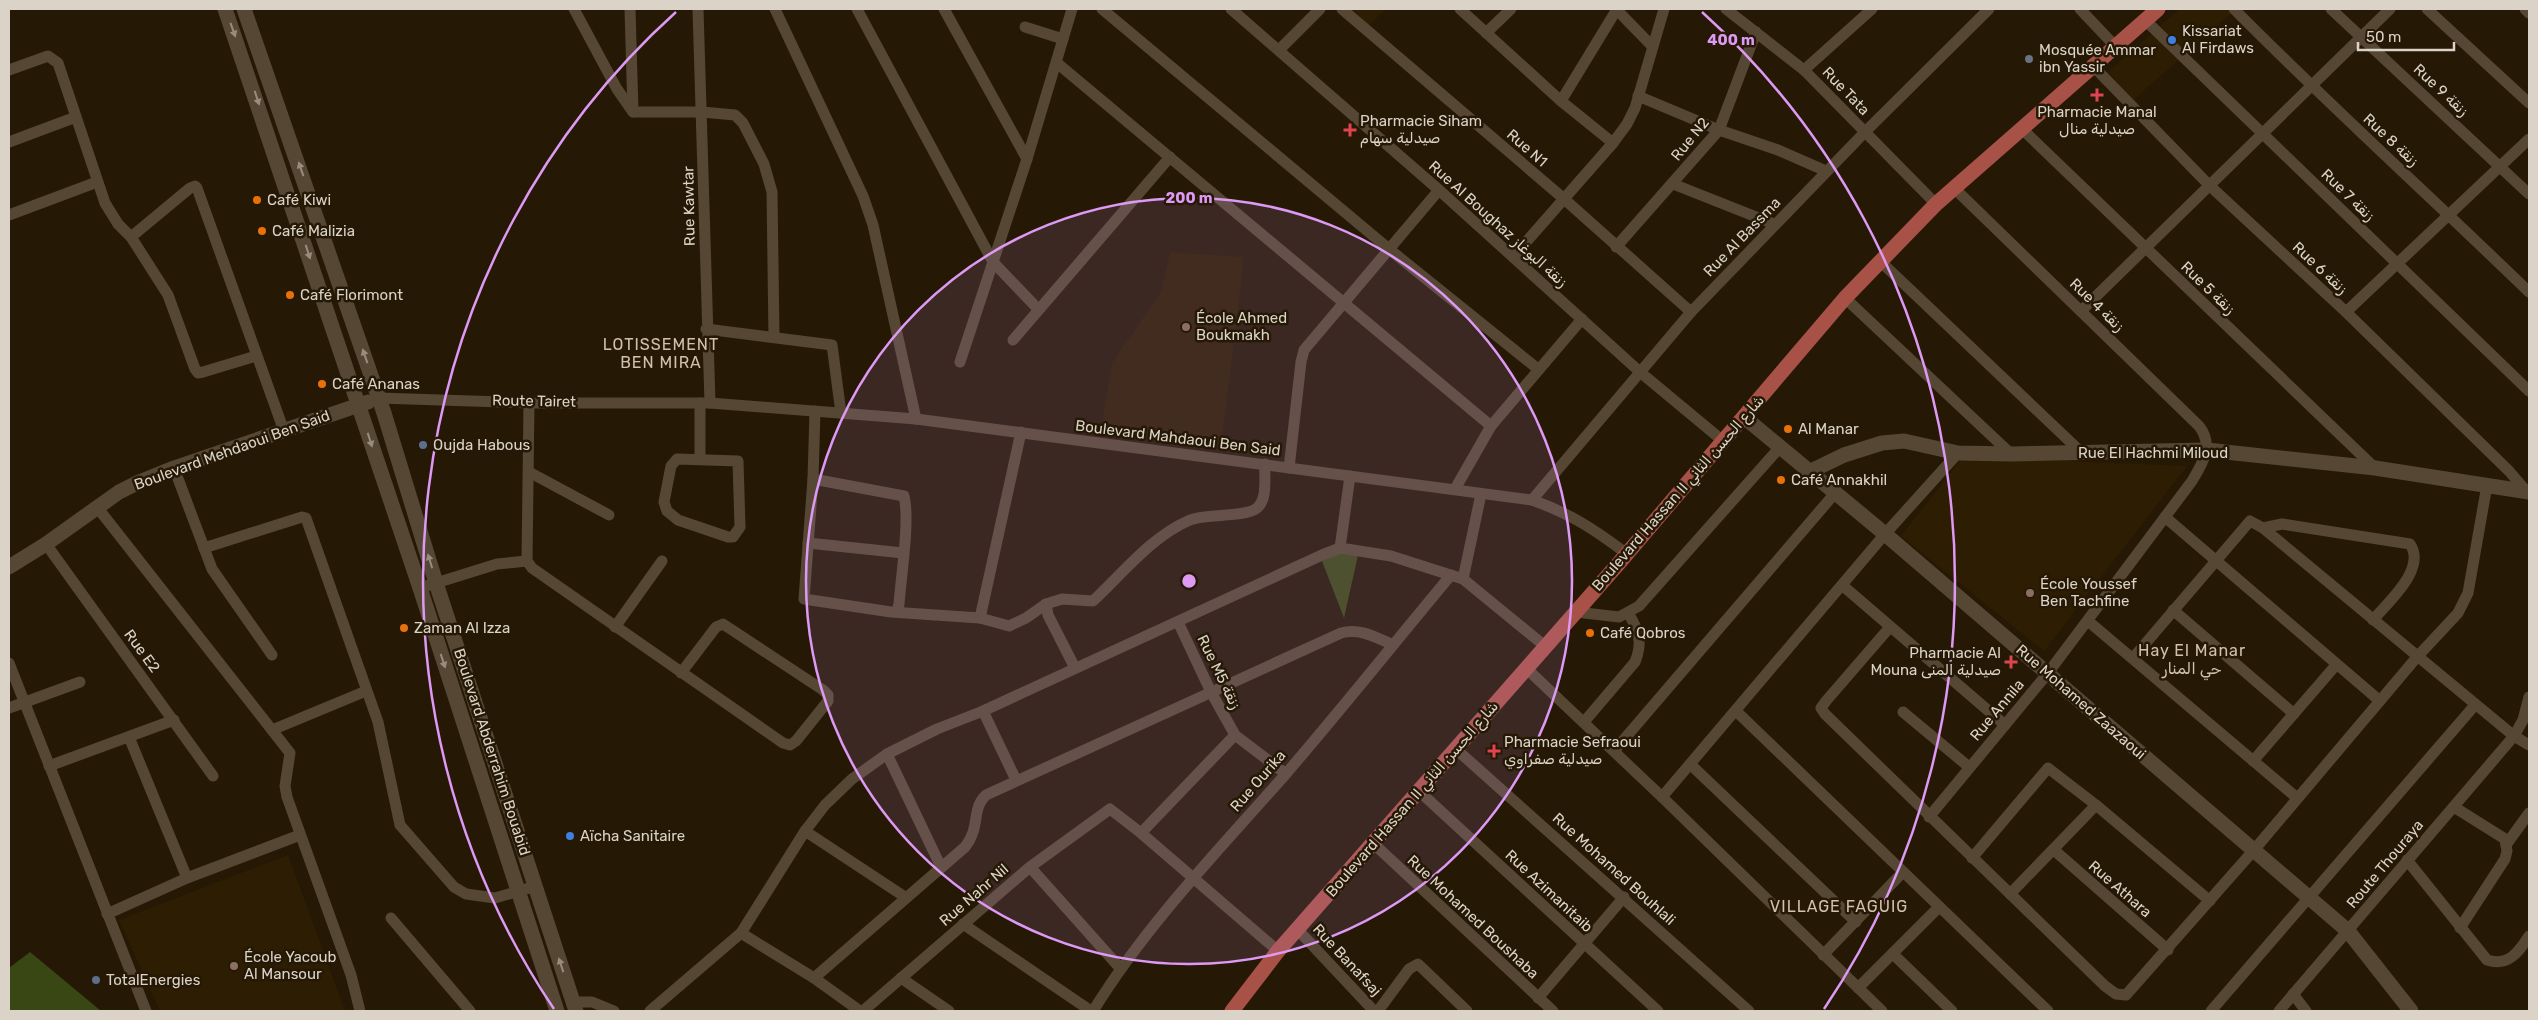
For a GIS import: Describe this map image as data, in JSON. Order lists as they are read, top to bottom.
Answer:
{
  "streets": {
    "main road": [
      "Route Tairet",
      "Boulevard Mehdaoui Ben Said",
      "Rue El Hachmi Miloud",
      "Boulevard Hassan II شارع الحسن الثاني",
      "Rue Mohamed Zaazaoui",
      "Boulevard Abderrahim Bouabid"
    ],
    "street": [
      "Rue 9 زنقة",
      "Rue Tata",
      "Rue N2",
      "Rue 8 زنقة",
      "Rue N1",
      "Rue 7 زنقة",
      "Rue Kawtar",
      "Rue Al Boughaz زنقة البوغاز",
      "Rue Al Bassma",
      "Rue 6 زنقة",
      "Rue 5 زنقة",
      "Rue 4 زنقة",
      "Boulevard Mahdaoui Ben Said",
      "Rue E2",
      "Rue M5 زنقة",
      "Rue Annila",
      "Rue Ourika",
      "Route Thouraya",
      "Rue Mohamed Bouhlali",
      "Rue Athara",
      "Rue Azimanitaib",
      "Rue Nahr Nil",
      "Rue Mohamed Boushaba",
      "Rue Banafsaj"
    ]
  },
  "crossings": [
    ["Rue Tata", "Rue N2"],
    ["Rue Tata", "Rue Al Bassma"],
    ["Rue Tata", "Boulevard Hassan II شارع الحسن الثاني"],
    ["Rue N2", "Rue N1"],
    ["Rue N1", "Rue Al Bassma"],
    ["Rue 7 زنقة", "Boulevard Hassan II شارع الحسن الثاني"],
    ["Rue Kawtar", "Route Tairet"],
    ["Rue Kawtar", "Boulevard Mahdaoui Ben Said"],
    ["Rue Al Boughaz زنقة البوغاز", "Rue Al Bassma"],
    ["Rue Al Boughaz زنقة البوغاز", "Boulevard Hassan II شارع الحسن الثاني"],
    ["Rue Al Bassma", "Boulevard Mahdaoui Ben Said"],
    ["Rue 6 زنقة", "Rue El Hachmi Miloud"],
    ["Rue 6 زنقة", "Boulevard Hassan II شارع الحسن الثاني"],
    ["Rue 5 زنقة", "Rue El Hachmi Miloud"],
    ["Rue 5 زنقة", "Boulevard Hassan II شارع الحسن الثاني"],
    ["Rue 4 زنقة", "Rue El Hachmi Miloud"],
    ["Rue 4 زنقة", "Boulevard Hassan II شارع الحسن الثاني"],
    ["Rue 4 زنقة", "Rue Annila"],
    ["Route Tairet", "Boulevard Mahdaoui Ben Said"],
    ["Route Tairet", "Boulevard Mehdaoui Ben Said"],
    ["Route Tairet", "Boulevard Abderrahim Bouabid"],
    ["Boulevard Mahdaoui Ben Said", "Boulevard Hassan II شارع الحسن الثاني"],
    ["Boulevard Mehdaoui Ben Said", "Rue E2"],
    ["Boulevard Mehdaoui Ben Said", "Boulevard Abderrahim Bouabid"],
    ["Rue El Hachmi Miloud", "Rue Mohamed Zaazaoui"],
    ["Rue El Hachmi Miloud", "Rue Annila"],
    ["Boulevard Hassan II شارع الحسن الثاني", "Rue Mohamed Zaazaoui"],
    ["Boulevard Hassan II شارع الحسن الثاني", "Rue Mohamed Bouhlali"],
    ["Boulevard Hassan II شارع الحسن الثاني", "Rue Azimanitaib"],
    ["Boulevard Hassan II شارع الحسن الثاني", "Rue Mohamed Boushaba"],
    ["Boulevard Hassan II شارع الحسن الثاني", "Rue Banafsaj"],
    ["Rue Mohamed Zaazaoui", "Rue Annila"],
    ["Rue Mohamed Zaazaoui", "Route Thouraya"]
  ],
  "districts": ["LOTISSEMENT BEN MIRA", "Hay El Manar حي المنار", "VILLAGE FAGUIG"],
  "places": {
    "other": [
      "Kissariat Al Firdaws",
      "Mosquée Ammar ibn Yassir",
      "Café Kiwi",
      "Café Malizia",
      "Café Florimont",
      "École Ahmed Boukmakh",
      "Café Ananas",
      "Al Manar",
      "Oujda Habous",
      "Café Annakhil",
      "École Youssef Ben Tachfine",
      "Zaman Al Izza",
      "Café Qobros",
      "Aïcha Sanitaire",
      "École Yacoub Al Mansour",
      "TotalEnergies"
    ],
    "health": [
      "Pharmacie Manal صيدلية منال",
      "Pharmacie Siham صيدلية سهام",
      "Pharmacie Al Mouna صيدلية المنى",
      "Pharmacie Sefraoui صيدلية صفراوي"
    ]
  },
  "scale_bar": "50 m",
  "rings": ["400 m", "200 m"]
}
